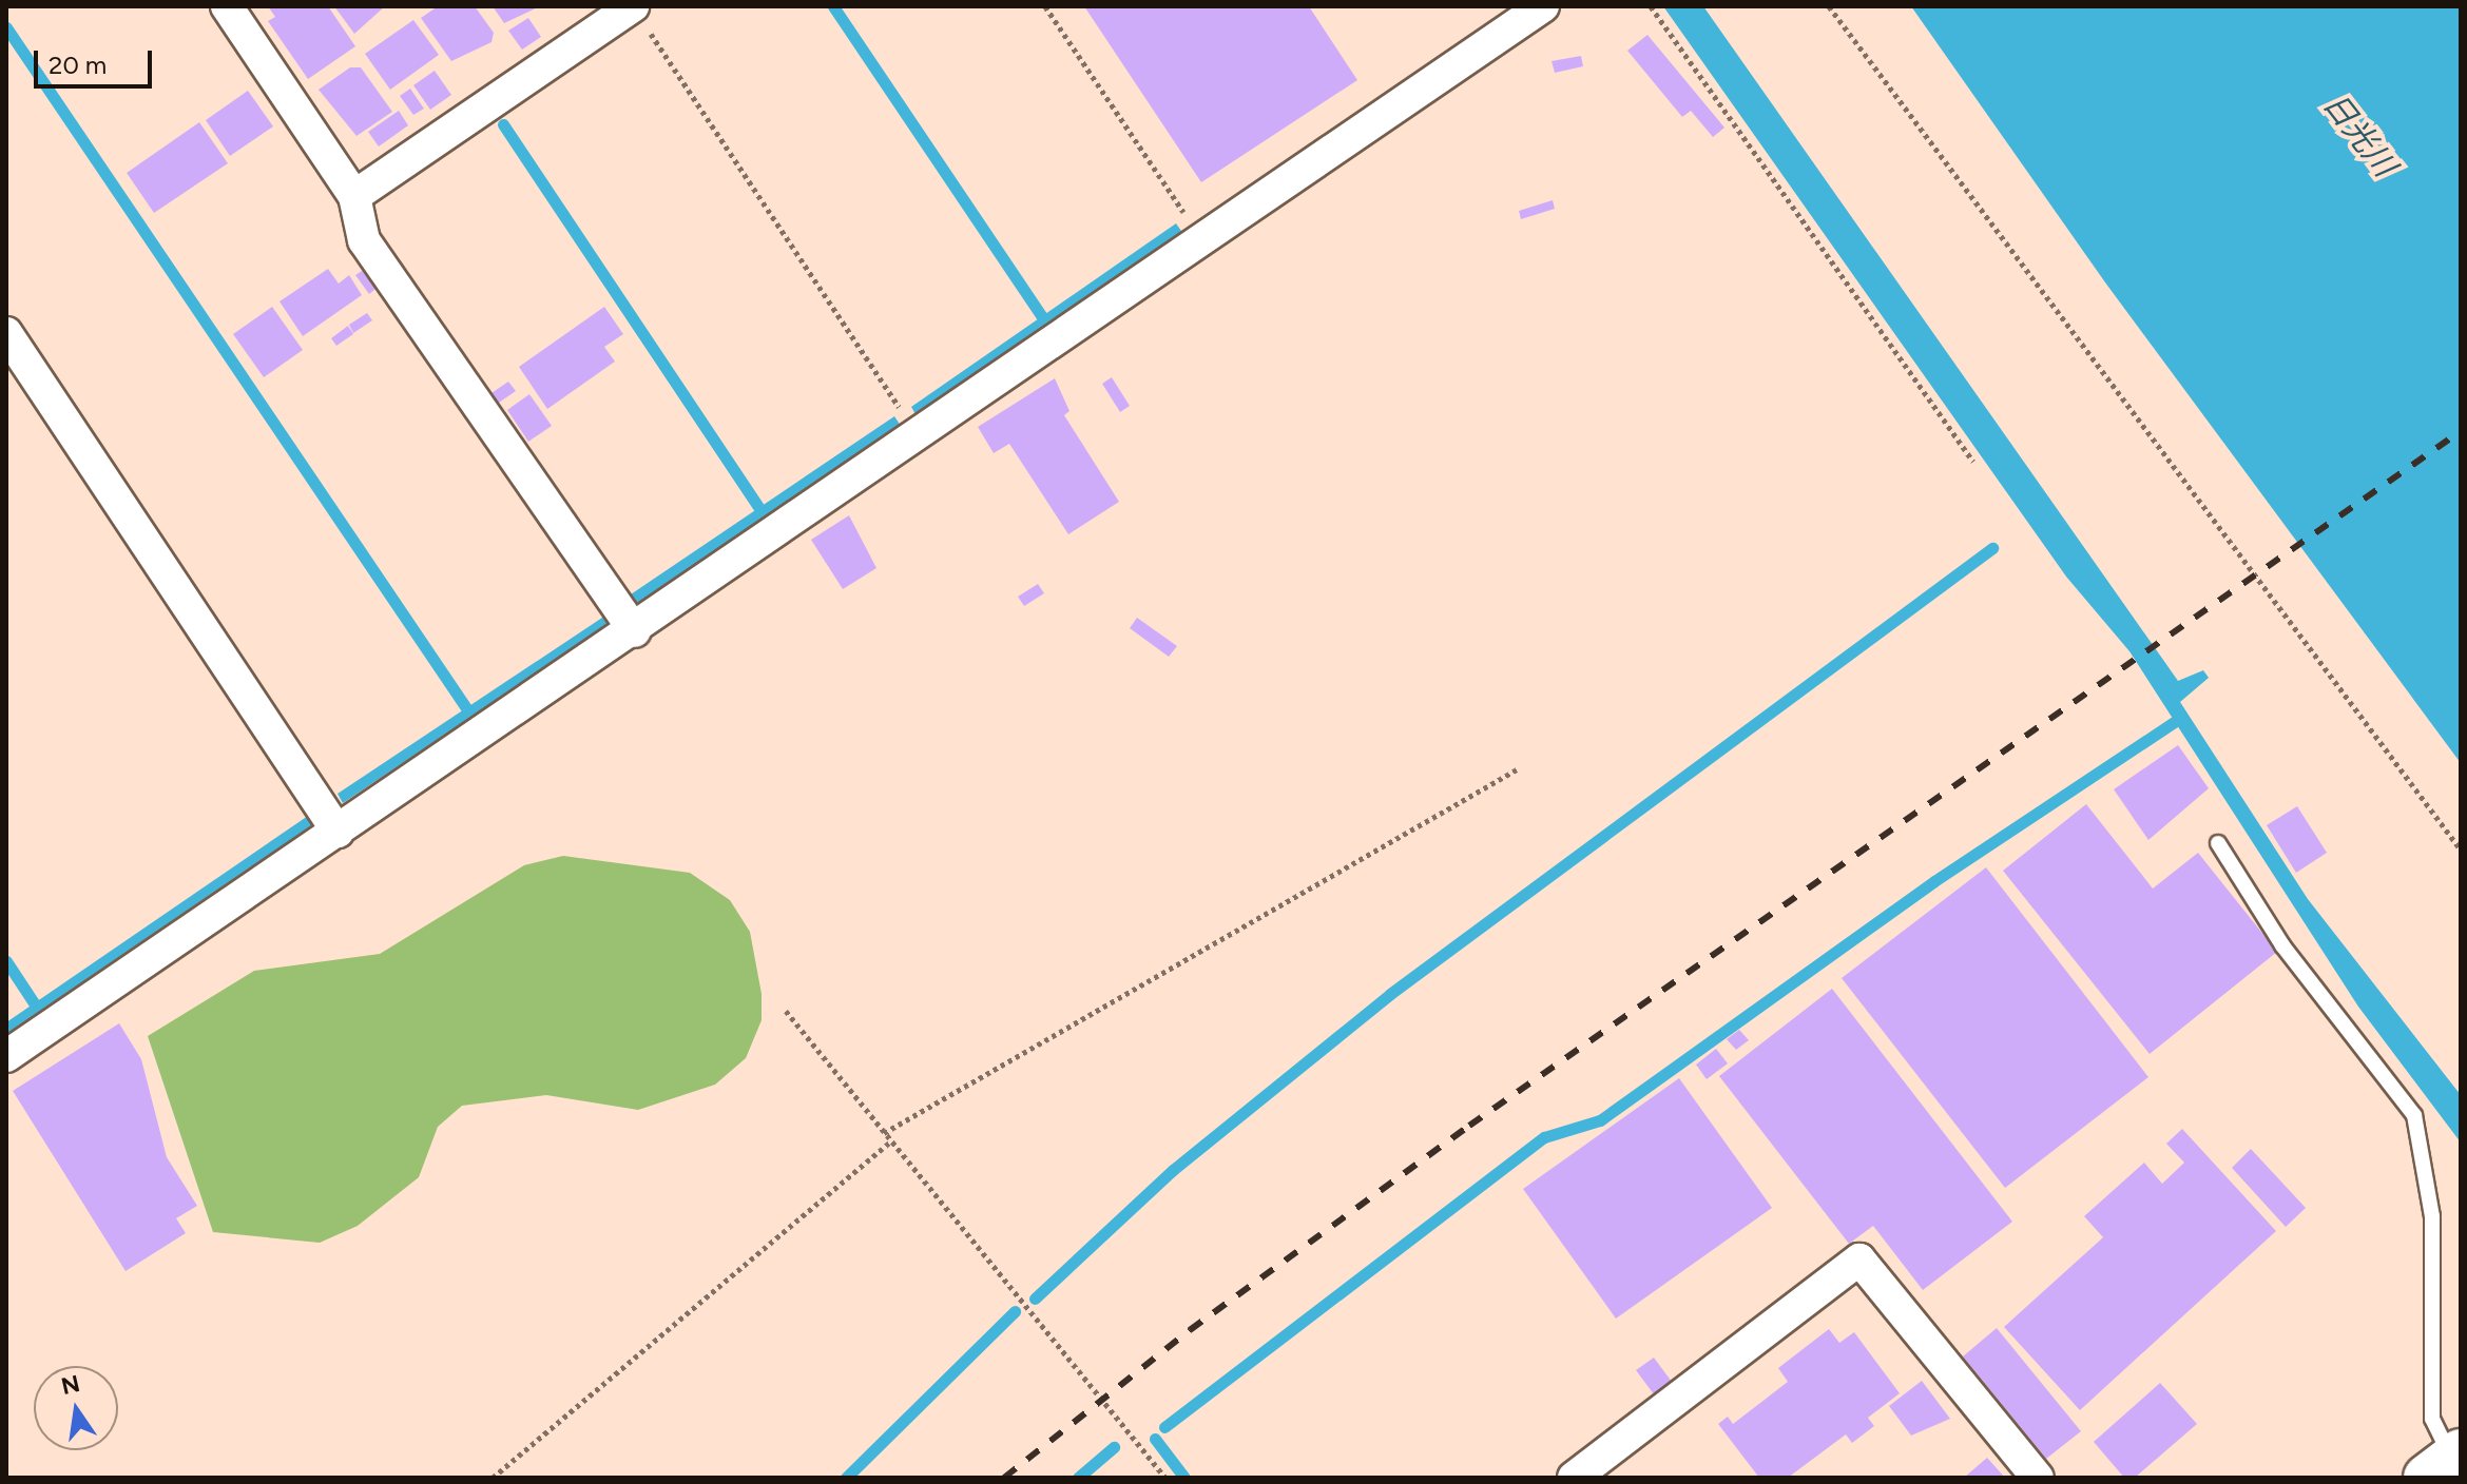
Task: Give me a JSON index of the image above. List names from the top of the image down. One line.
{"water":["日光川"],"scale_bar":"20 m","north":"top"}
